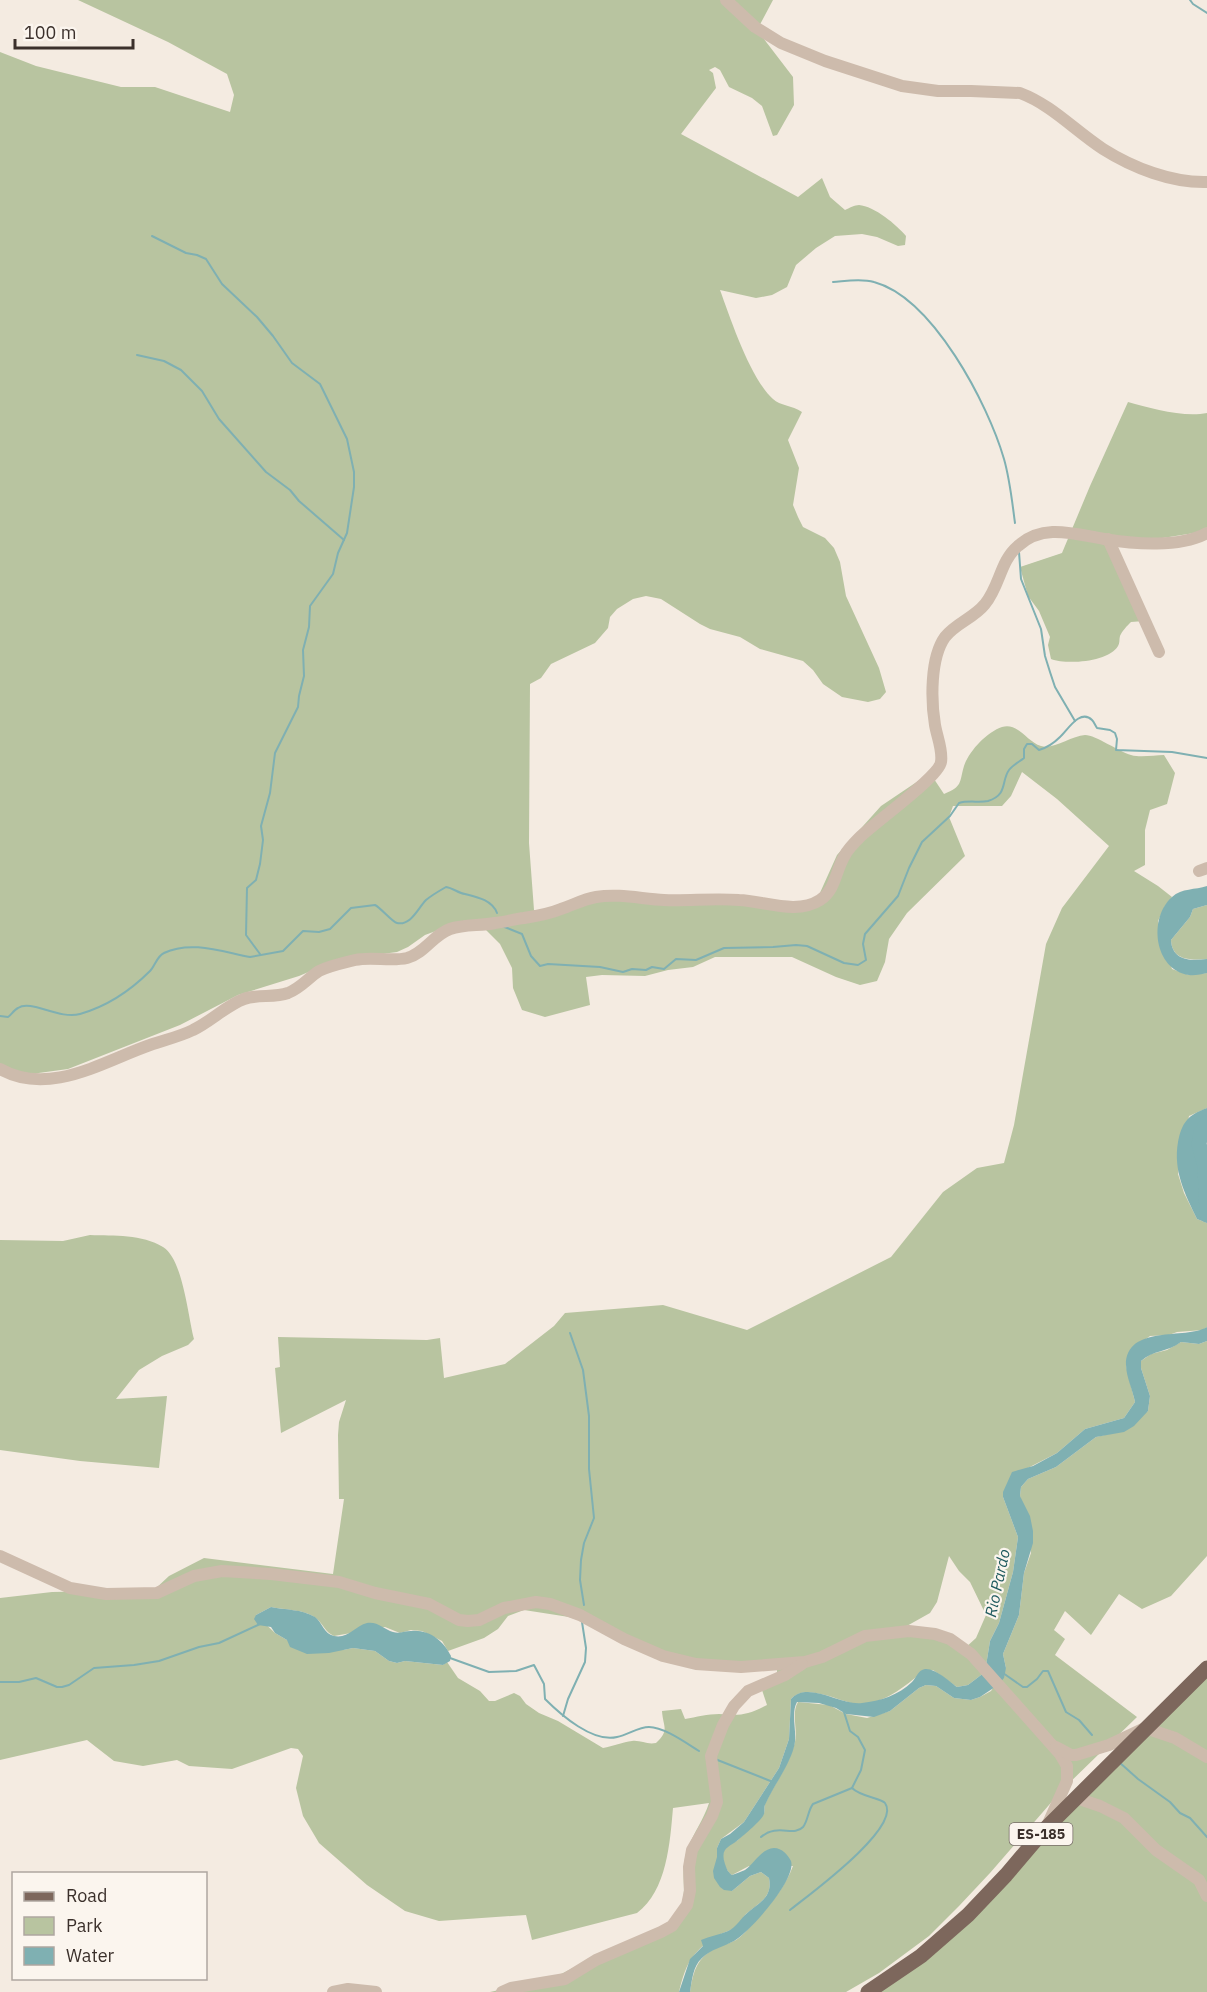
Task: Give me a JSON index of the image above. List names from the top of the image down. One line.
{"streets":{"main road":["ES-185"]},"water":["Rio Pardo"],"legend":["Road","Park","Water"],"scale_bar":"100 m"}
